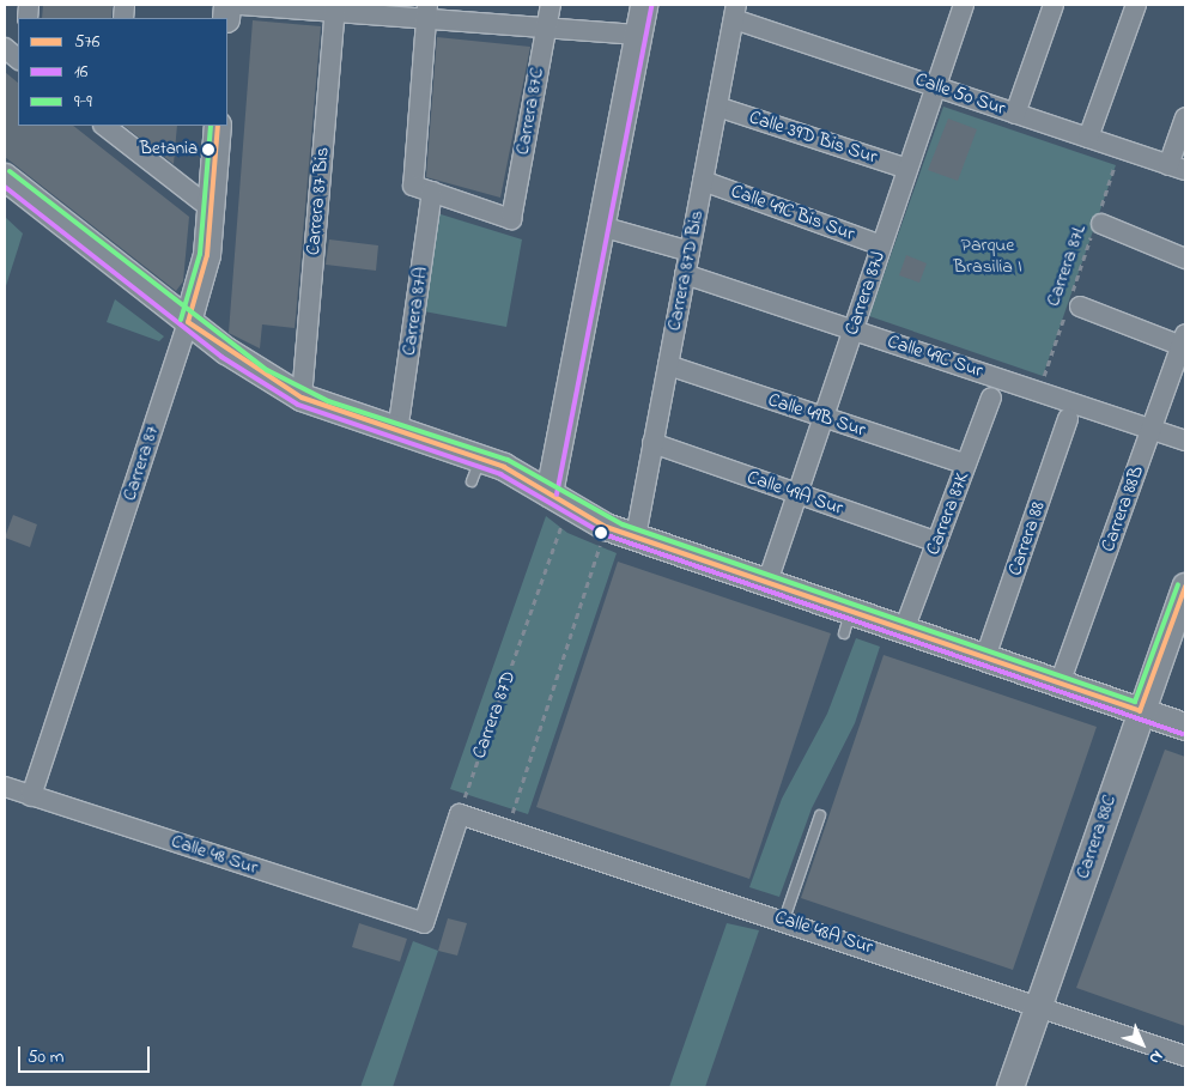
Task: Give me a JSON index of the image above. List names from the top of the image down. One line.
{"streets":{"street":["Calle 50 Sur","Carrera 87C","Calle 39D Bis Sur","Carrera 87 Bis","Calle 49C Bis Sur","Carrera 87D Bis","Carrera 87J","Carrera 87A","Calle 49C Sur","Calle 49B Sur","Carrera 87","Calle 49A Sur","Carrera 88B","Carrera 87K","Carrera 88","Carrera 88C","Calle 48 Sur","Calle 48A Sur"],"path":["Carrera 87L","Carrera 87D"]},"crossings":[["Calle 50 Sur","Carrera 87L"],["Calle 50 Sur","Carrera 87D Bis"],["Calle 50 Sur","Carrera 87J"],["Carrera 87C","Carrera 87A"],["Calle 39D Bis Sur","Carrera 87D Bis"],["Calle 39D Bis Sur","Carrera 87J"],["Calle 49C Bis Sur","Carrera 87D Bis"],["Calle 49C Bis Sur","Carrera 87J"],["Carrera 87L","Calle 49C Sur"],["Carrera 87D Bis","Calle 49C Sur"],["Carrera 87D Bis","Calle 49B Sur"],["Carrera 87D Bis","Calle 49A Sur"],["Carrera 87J","Calle 49C Sur"],["Carrera 87J","Calle 49B Sur"],["Carrera 87J","Calle 49A Sur"],["Calle 49C Sur","Carrera 88B"],["Calle 49B Sur","Carrera 87K"],["Carrera 87","Calle 48 Sur"],["Calle 49A Sur","Carrera 87K"],["Carrera 87D","Calle 48 Sur"],["Carrera 87D","Calle 48A Sur"],["Carrera 88C","Calle 48A Sur"],["Calle 48 Sur","Calle 48A Sur"]],"parks":["Parque Brasilia I"],"places":["Betania"],"lines":["transit line 16","transit line 576","transit line 9-9"],"legend":["576","16","9-9"],"scale_bar":"50 m","north":"bottom right"}
